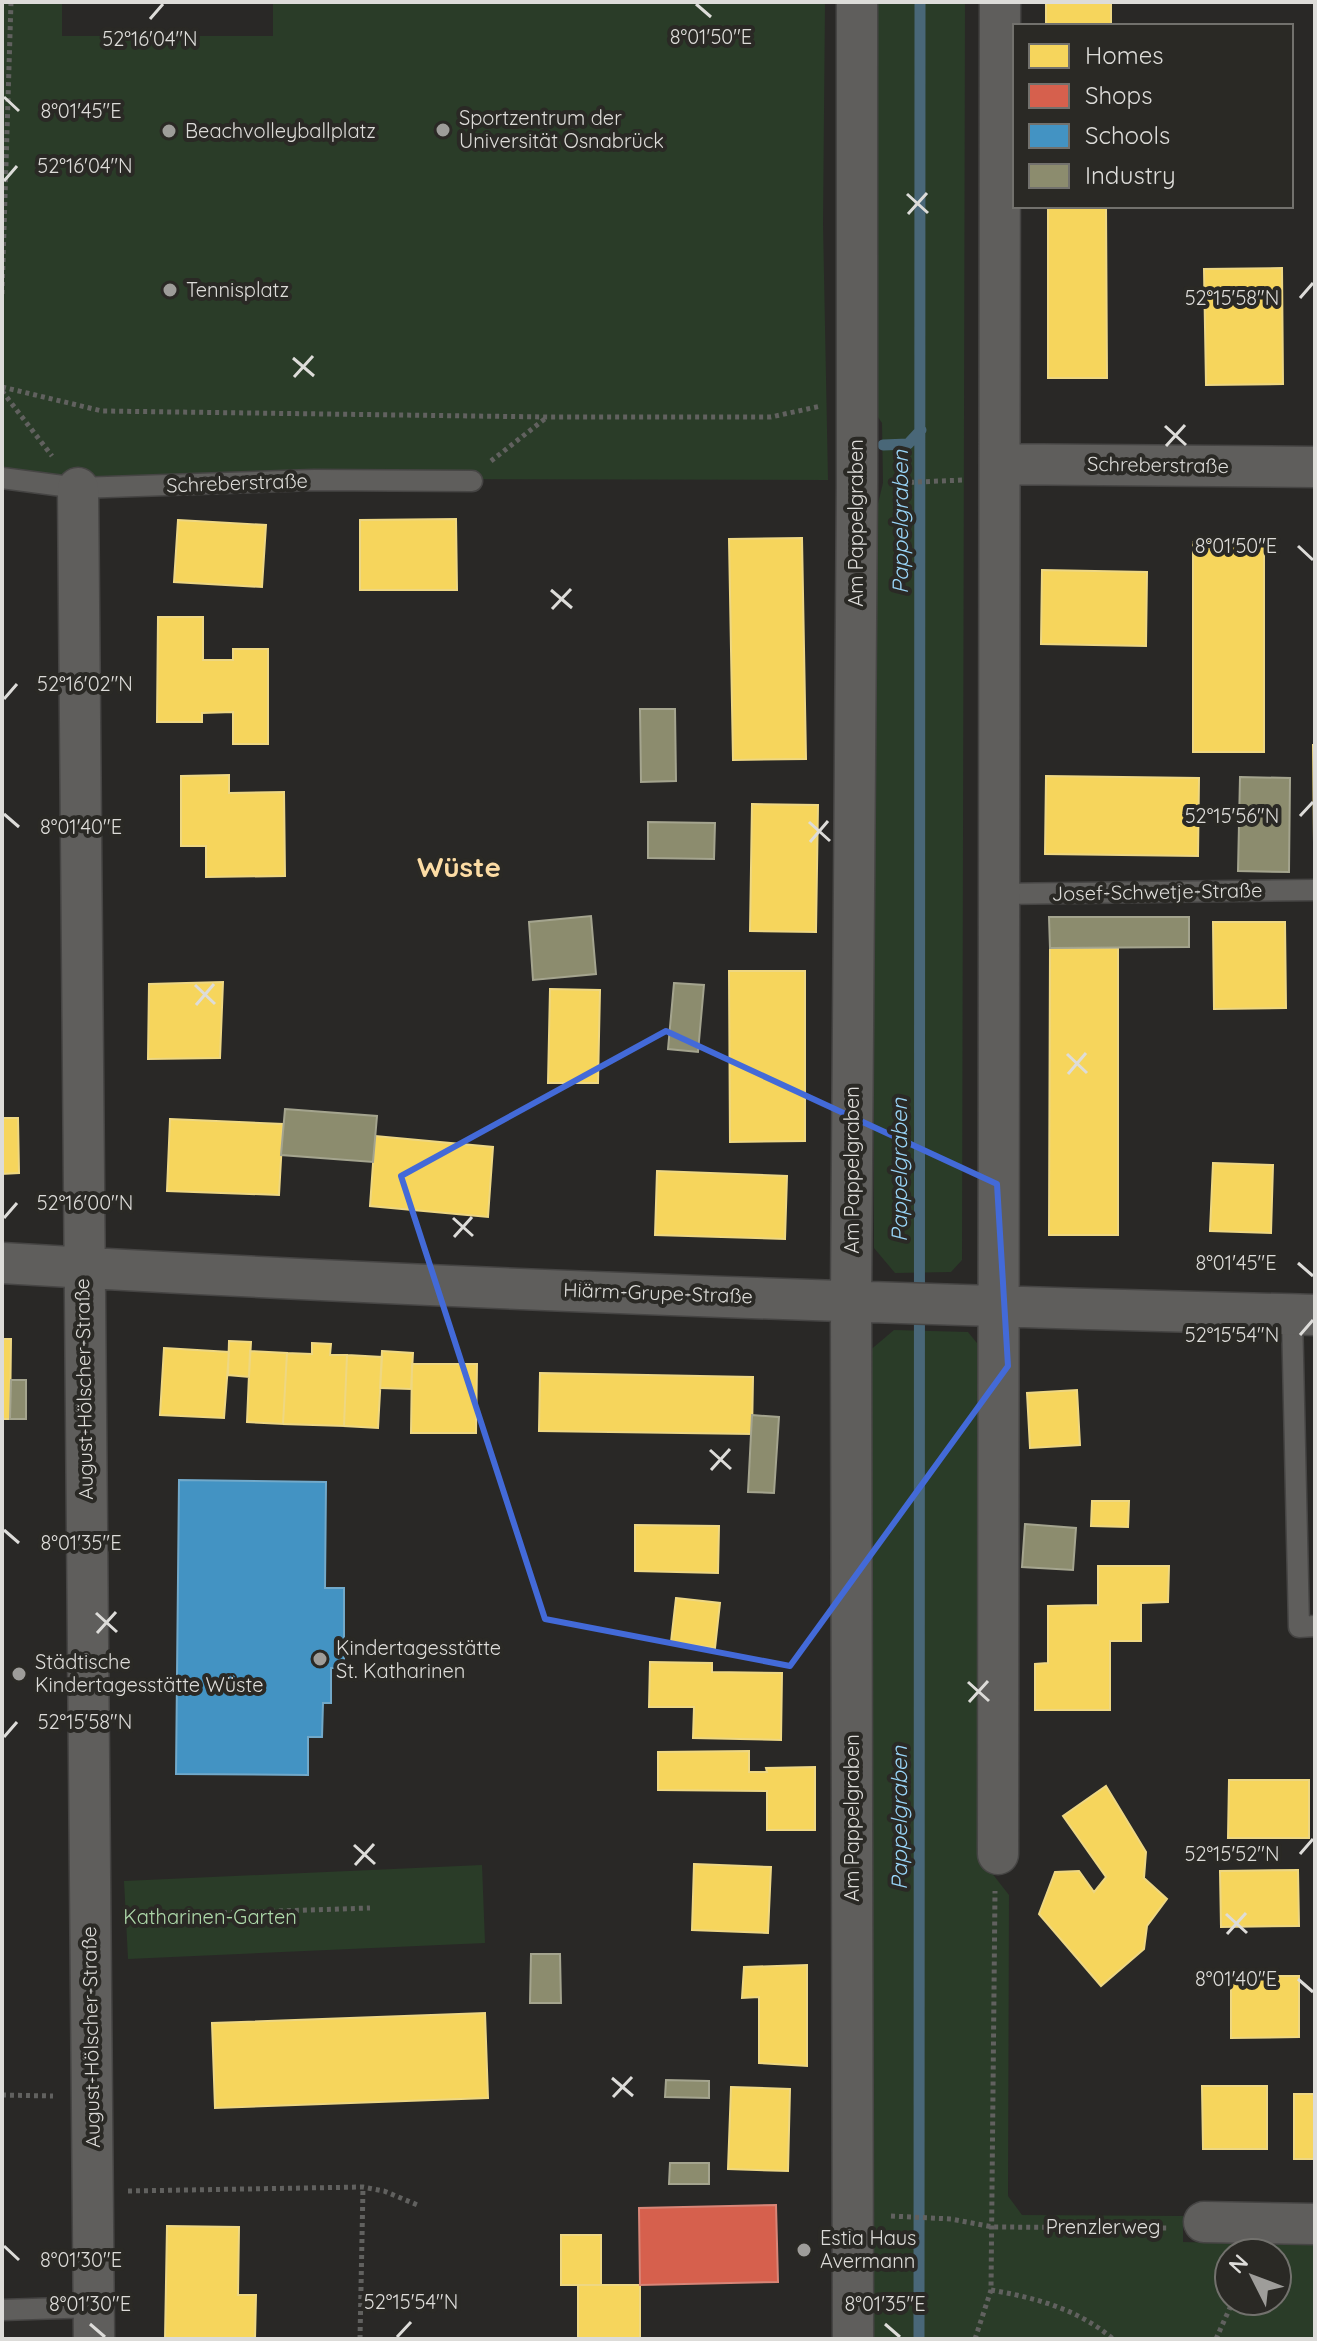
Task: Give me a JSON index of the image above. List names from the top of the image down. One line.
{"streets":{"street":["Schreberstraße","Am Pappelgraben","Hiärm-Grupe-Straße","August-Hölscher-Straße"],"lane":["Josef-Schwetje-Straße"],"path":["Prenzlerweg"]},"crossings":[["Schreberstraße","August-Hölscher-Straße"],["Am Pappelgraben","Hiärm-Grupe-Straße"],["Hiärm-Grupe-Straße","August-Hölscher-Straße"]],"districts":["Wüste"],"water":["Pappelgraben"],"parks":["Katharinen-Garten"],"places":["Sportzentrum der Universität Osnabrück","Beachvolleyballplatz","Tennisplatz","Kindertagesstätte St. Katharinen","Städtische Kindertagesstätte Wüste","Estia Haus Avermann"],"legend":["Homes","Shops","Schools","Industry"],"north":"top left","coordinates":["8°01'50\"E","52°16'04\"N","8°01'45\"E","52°15'58\"N","52°16'02\"N","52°15'56\"N","8°01'40\"E","52°16'00\"N","52°15'54\"N","8°01'35\"E","52°15'52\"N","8°01'30\"E"]}
